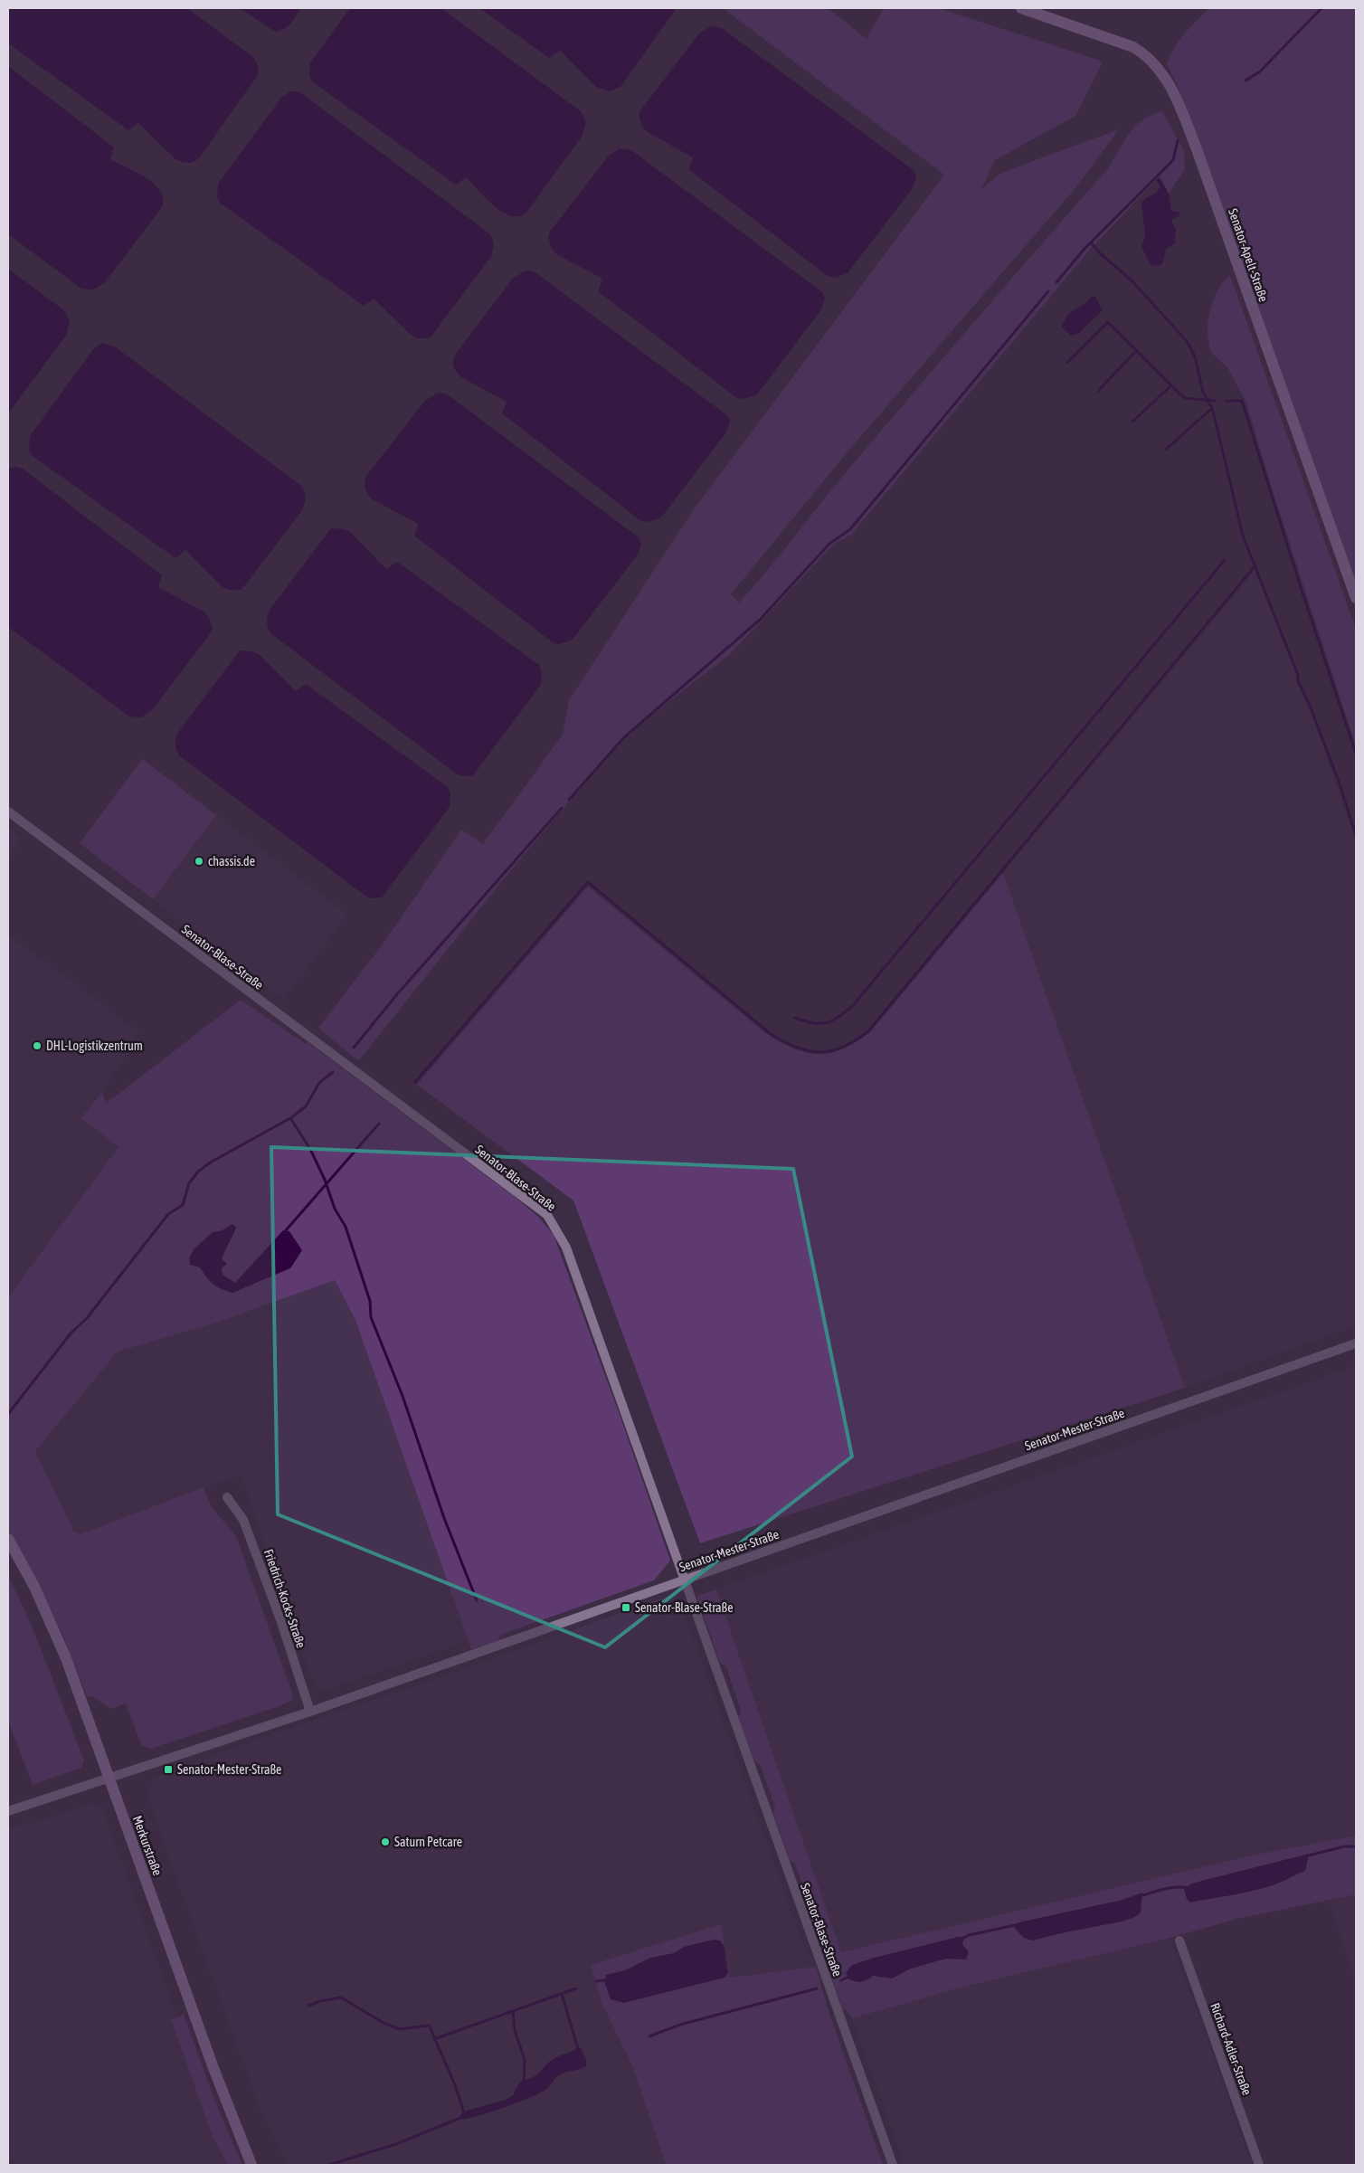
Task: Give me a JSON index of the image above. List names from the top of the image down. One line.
{"streets":{"street":["Senator-Apelt-Straße","Senator-Blase-Straße","Senator-Mester-Straße","Friedrich-Kocks-Straße","Merkurstraße","Richard-Adler-Straße"]},"crossings":[["Senator-Blase-Straße","Senator-Mester-Straße"],["Senator-Mester-Straße","Friedrich-Kocks-Straße"],["Senator-Mester-Straße","Merkurstraße"]],"places":{"other":["chassis.de","DHL-Logistikzentrum","Saturn Petcare"],"transit":["Senator-Blase-Straße","Senator-Mester-Straße"]}}
